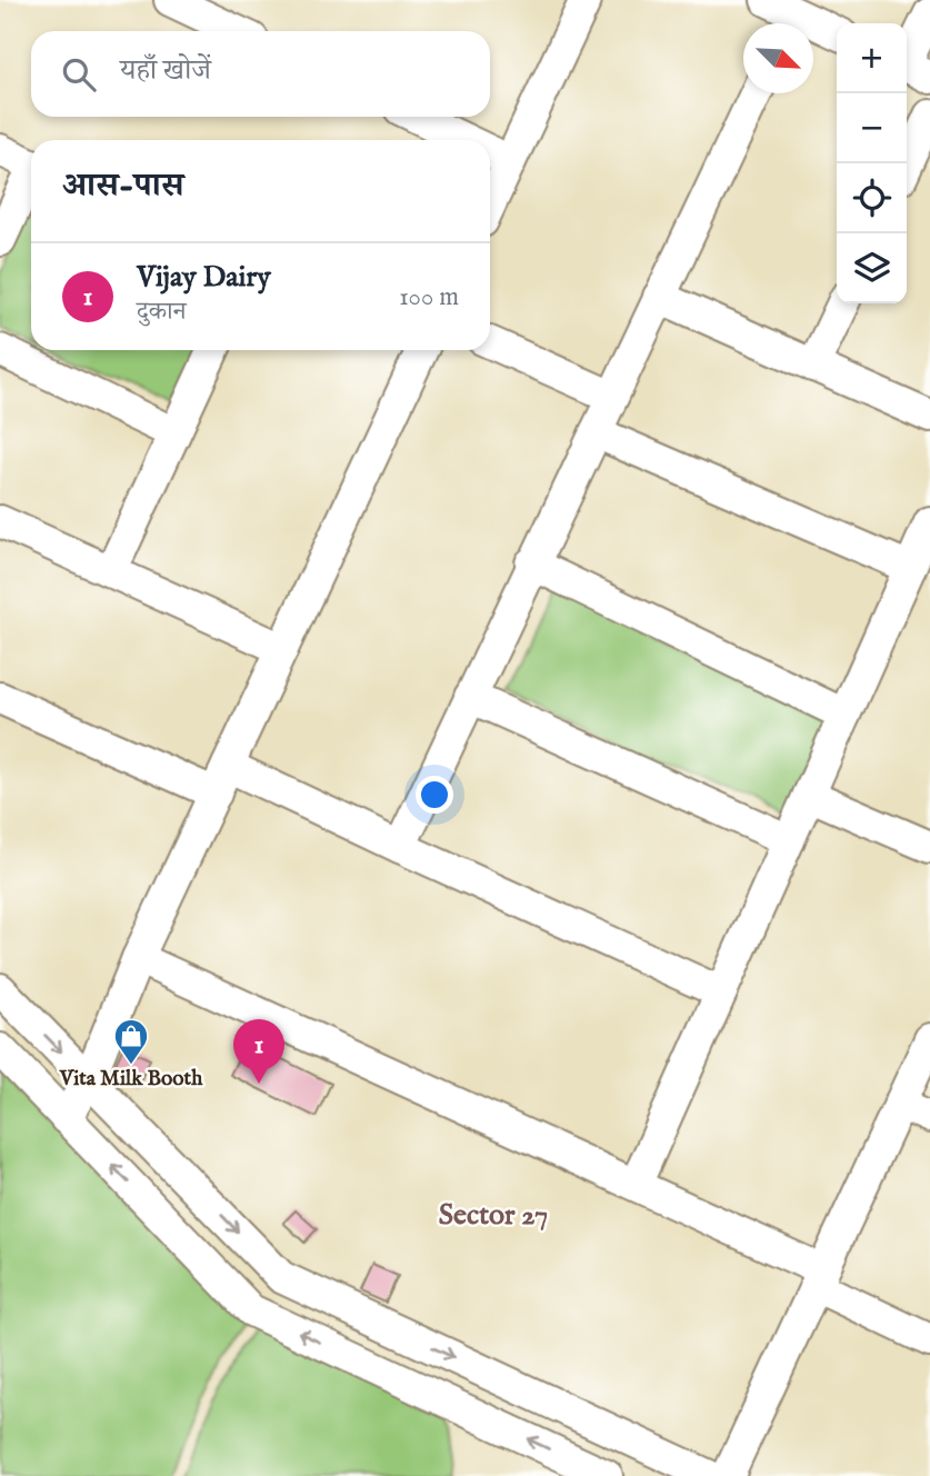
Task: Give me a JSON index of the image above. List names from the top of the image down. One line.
{"districts":["Sector 27"],"places":{"shop":["Vita Milk Booth"]},"north":"bottom right","page":{"map_buttons":["+","−"],"search":"यहाँ खोजें","heading":"आस-पास","list":[{"mark":"1","name":"Vijay Dairy","note":"दुकान","value":"100 m"}],"pins":"1"}}
